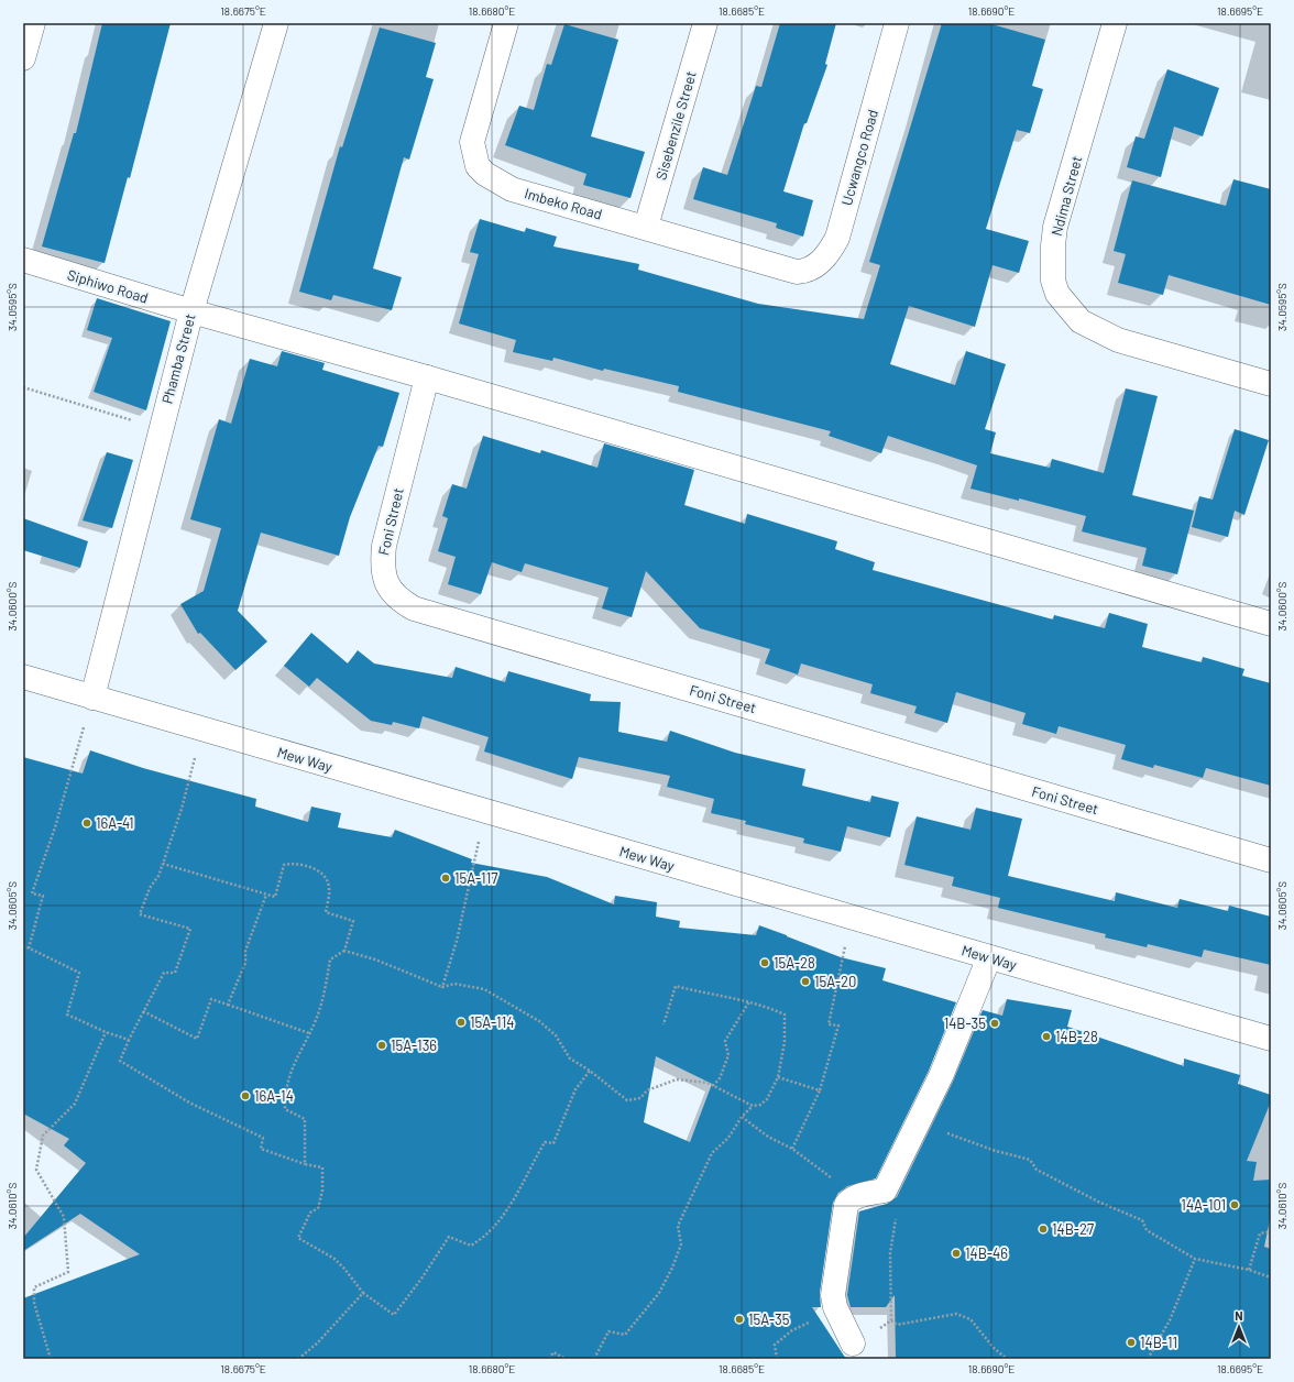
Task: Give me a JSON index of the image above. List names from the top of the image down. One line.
{"streets":{"street":["Sisebenzile Street","Ucwangco Road","Ndima Street","Imbeko Road","Siphiwo Road","Phamba Street","Foni Street","Mew Way"]},"crossings":[["Sisebenzile Street","Imbeko Road"],["Ucwangco Road","Imbeko Road"],["Siphiwo Road","Phamba Street"],["Phamba Street","Mew Way"]],"places":["16A-41","15A-117","15A-28","15A-20","15A-114","14B-35","14B-28","15A-136","16A-14","14A-101","14B-27","14B-46","15A-35","14B-11"],"north":"top","coordinates":["18.6675°E","18.6680°E","18.6685°E","18.6690°E","18.6695°E","34.0595°S","34.0600°S","34.0605°S","34.0610°S"]}
